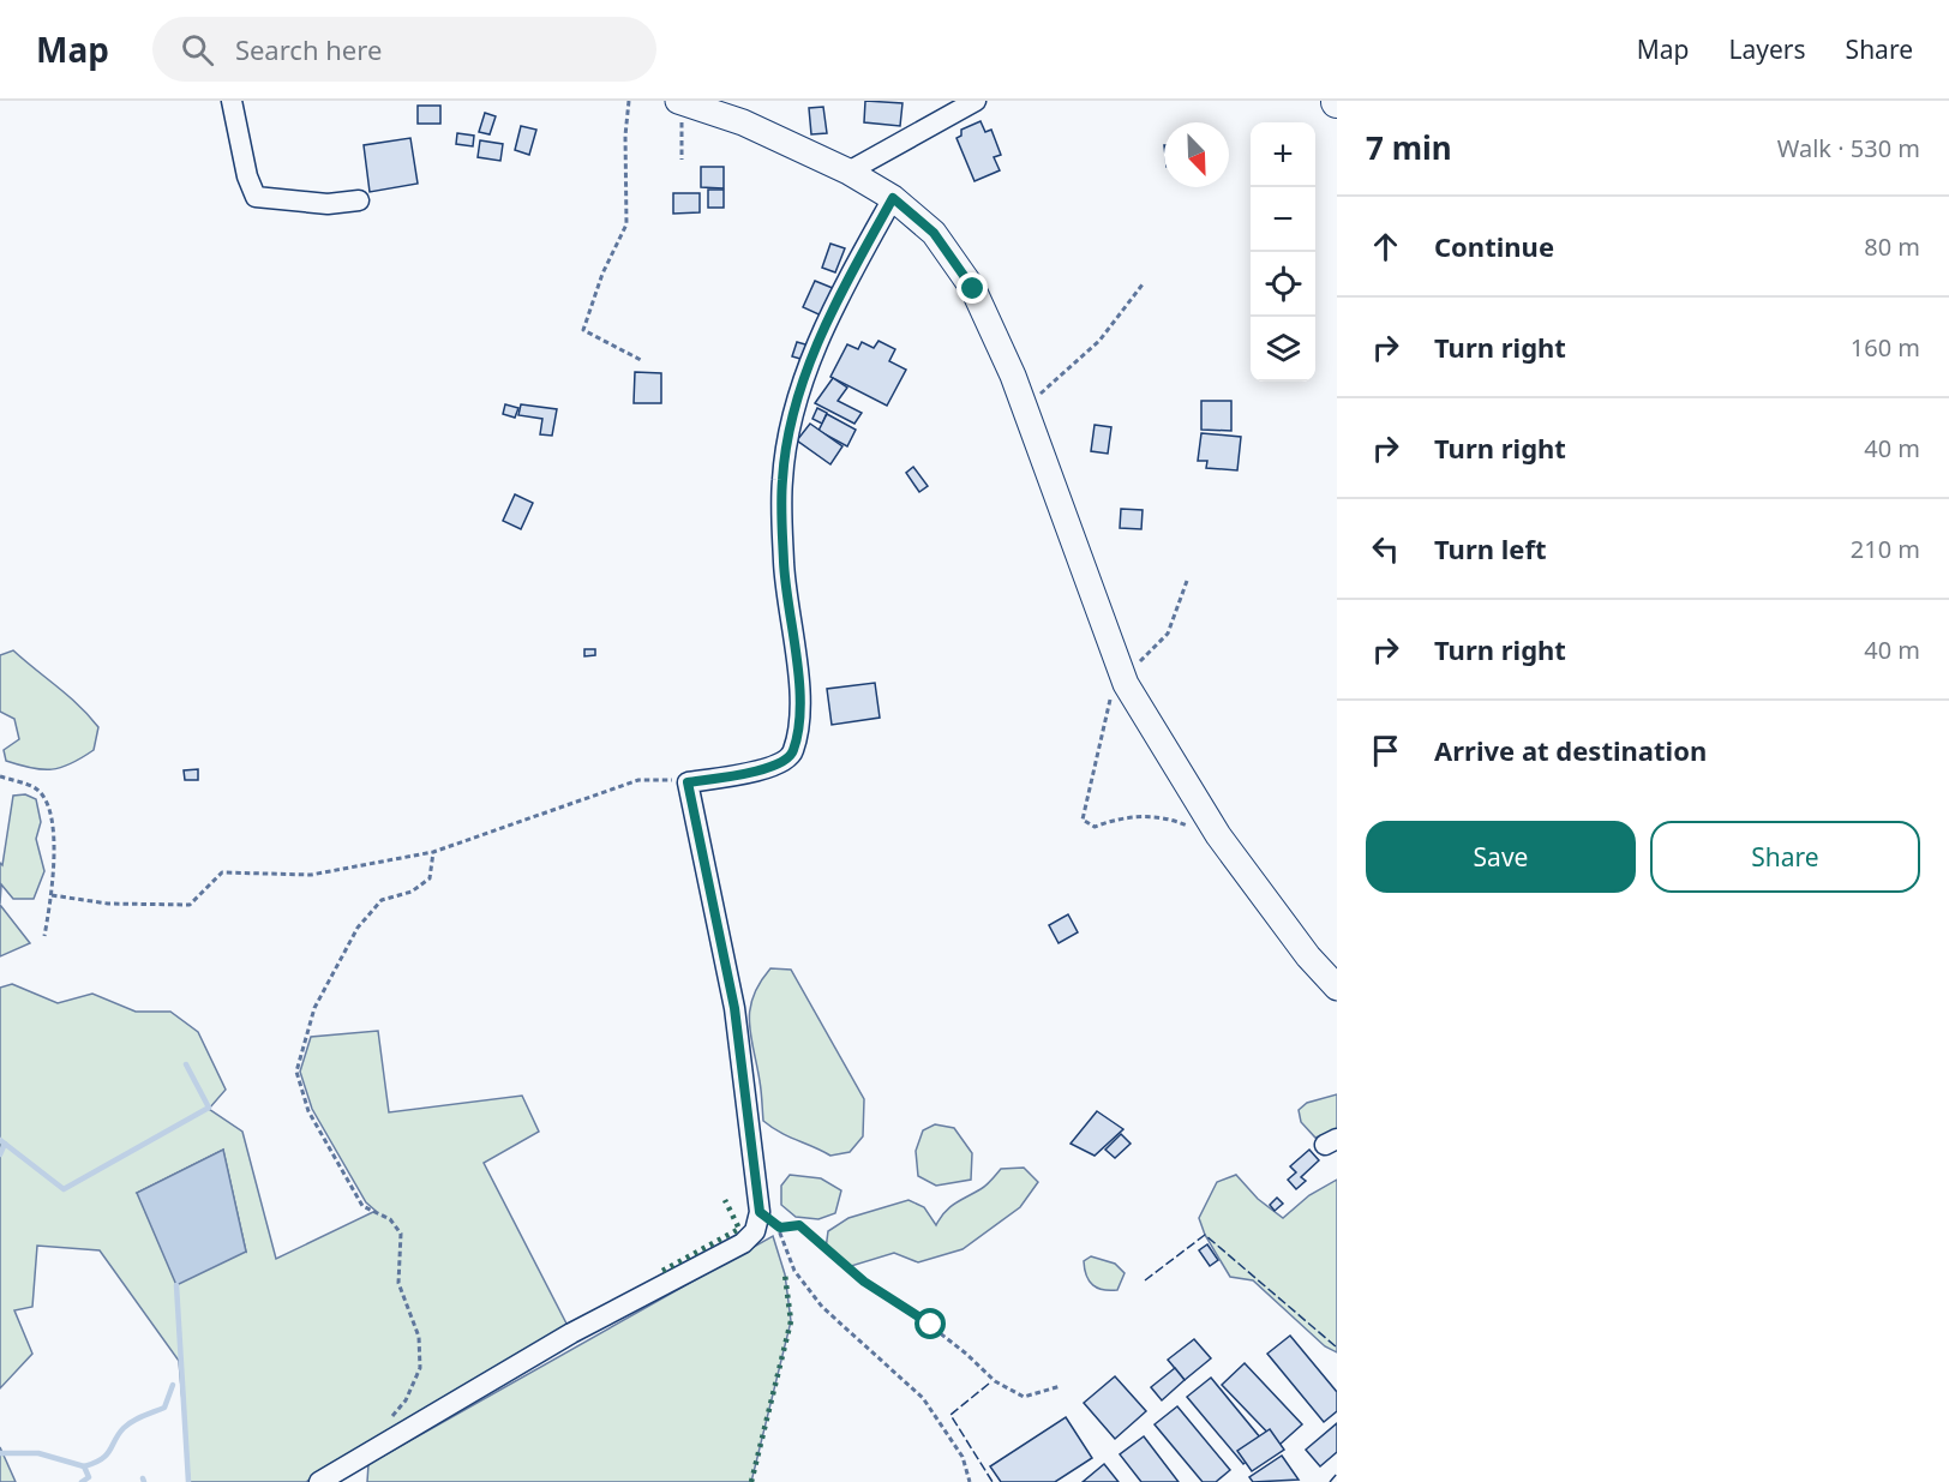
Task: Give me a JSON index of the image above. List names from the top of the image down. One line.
{"north":"bottom right","page":{"header":"Map","search":"Search here","nav":["Map","Layers","Share"],"heading":["7 min","Walk · 530 m"],"map_buttons":["+","−"],"list":[["Continue","80 m"],["Turn right","160 m"],["Turn right","40 m"],["Turn left","210 m"],["Turn right","40 m"],"Arrive at destination"],"buttons":["Save","Share"]}}
